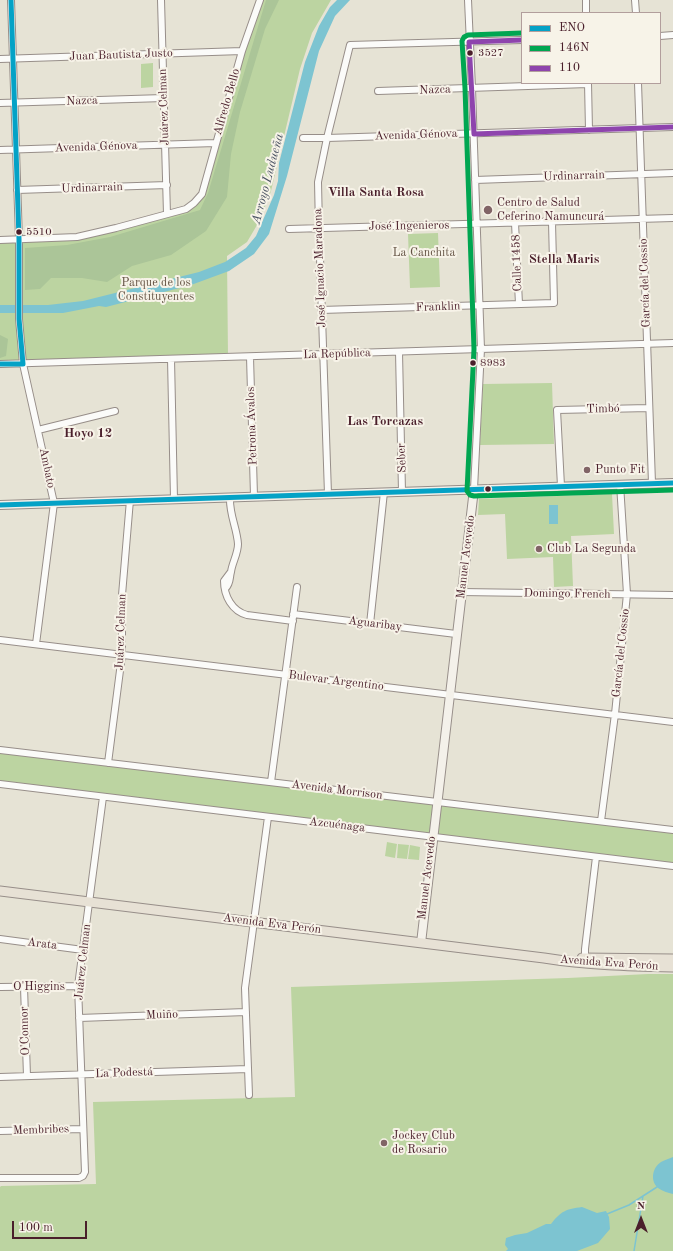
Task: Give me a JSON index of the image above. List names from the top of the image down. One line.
{"streets":{"main road":["Manuel Acevedo","Avenida Eva Perón"],"street":["Juan Bautista Justo","Nazca","Alfredo Bello","Juárez Celman","Avenida Génova","Urdinarrain","José Ingenieros","Calle 1458","José Ignacio Maradona","García del Cossio","Franklin","La República","Timbó","Petrona Ávalos","Seber","Ambato","Domingo French","Aguaribay","Bulevar Argentino","Avenida Morrison","Azcuénaga","Arata","O'Higgins","Muiño","O'Connor","La Podestá","Membribes"]},"crossings":[["Juan Bautista Justo","Alfredo Bello"],["Juan Bautista Justo","Juárez Celman"],["Juan Bautista Justo","Ambato"],["Nazca","Juárez Celman"],["Nazca","Ambato"],["Nazca","Manuel Acevedo"],["Alfredo Bello","Juárez Celman"],["Alfredo Bello","Avenida Génova"],["Juárez Celman","Avenida Génova"],["Juárez Celman","Urdinarrain"],["Juárez Celman","Bulevar Argentino"],["Juárez Celman","Avenida Morrison"],["Juárez Celman","Azcuénaga"],["Juárez Celman","Avenida Eva Perón"],["Juárez Celman","Arata"],["Juárez Celman","O'Higgins"],["Juárez Celman","Muiño"],["Juárez Celman","La Podestá"],["Juárez Celman","Membribes"],["Avenida Génova","José Ignacio Maradona"],["Avenida Génova","García del Cossio"],["Avenida Génova","Ambato"],["Avenida Génova","Manuel Acevedo"],["Urdinarrain","García del Cossio"],["Urdinarrain","Ambato"],["Urdinarrain","Manuel Acevedo"],["José Ingenieros","Calle 1458"],["José Ingenieros","José Ignacio Maradona"],["José Ingenieros","García del Cossio"],["José Ingenieros","Franklin"],["José Ingenieros","Manuel Acevedo"],["Calle 1458","Franklin"],["José Ignacio Maradona","Franklin"],["José Ignacio Maradona","La República"],["José Ignacio Maradona","Manuel Acevedo"],["García del Cossio","La República"],["García del Cossio","Timbó"],["García del Cossio","Domingo French"],["García del Cossio","Bulevar Argentino"],["García del Cossio","Avenida Morrison"],["Franklin","Manuel Acevedo"],["La República","Petrona Ávalos"],["La República","Seber"],["La República","Ambato"],["La República","Manuel Acevedo"],["Ambato","Bulevar Argentino"],["Manuel Acevedo","Domingo French"],["Manuel Acevedo","Aguaribay"],["Manuel Acevedo","Bulevar Argentino"],["Manuel Acevedo","Avenida Morrison"],["Manuel Acevedo","Azcuénaga"],["Manuel Acevedo","Avenida Eva Perón"],["O'Higgins","O'Connor"],["O'Connor","La Podestá"]],"districts":["Villa Santa Rosa","Stella Maris","Las Torcazas","Hoyo 12"],"water":["Arroyo Ludueña"],"parks":["La Canchita","Parque de los Constituyentes"],"places":["3527","Centro de Salud Ceferino Namuncurá","5510","8983","Punto Fit","Club La Segunda","Jockey Club de Rosario"],"lines":["transit line ENO","transit line 146N","transit line 110"],"legend":["ENO","146N","110"],"scale_bar":"100 m","north":"top"}
